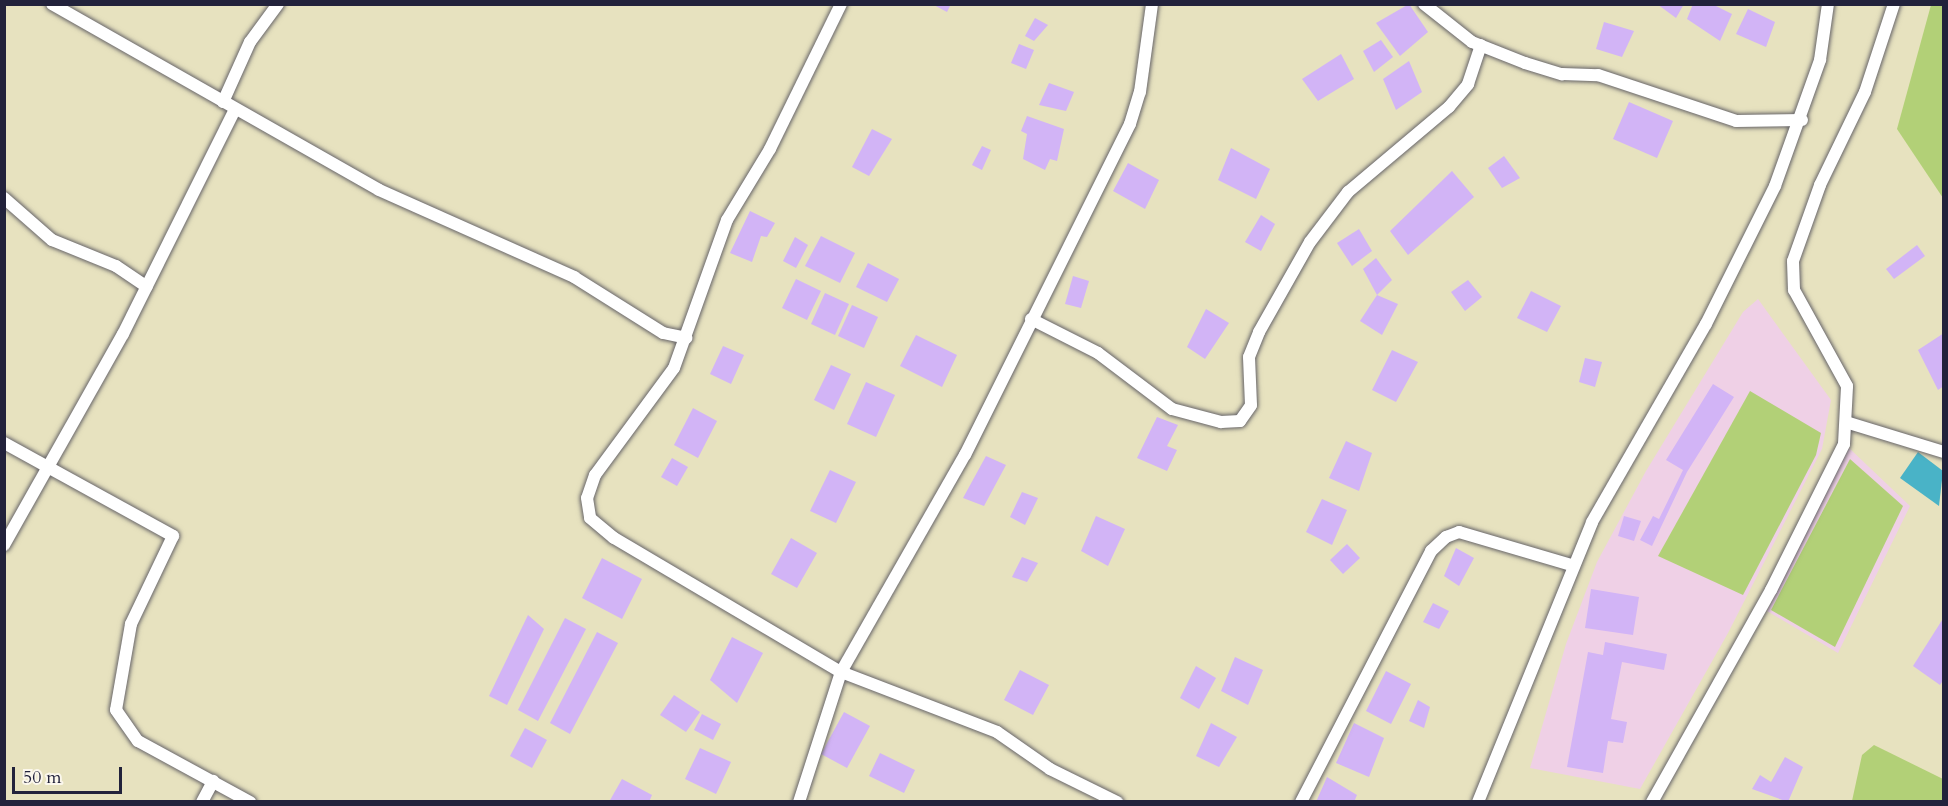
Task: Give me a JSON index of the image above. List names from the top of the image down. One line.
{"scale_bar":"50 m"}
